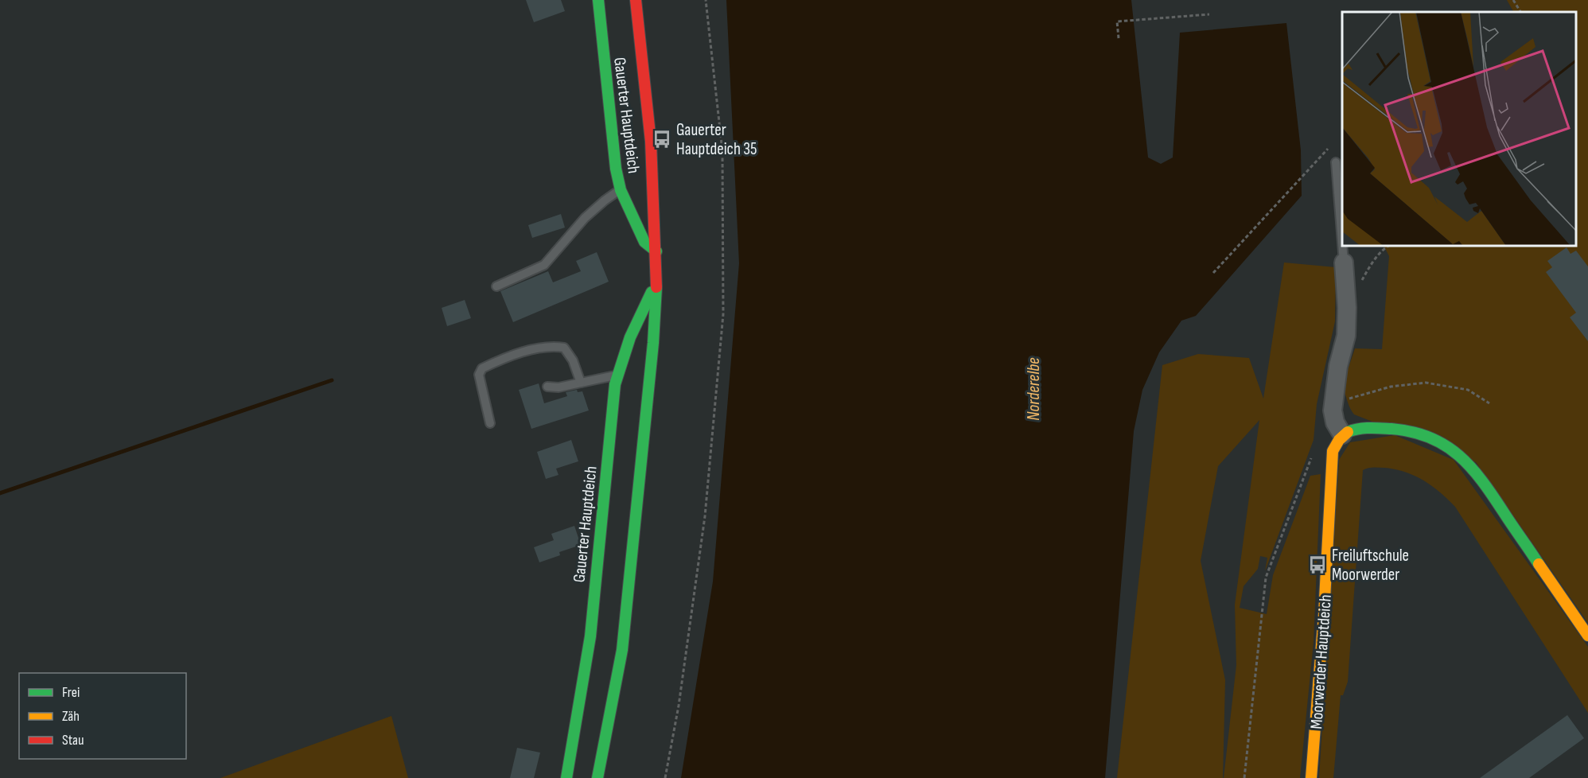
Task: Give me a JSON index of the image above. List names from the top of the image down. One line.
{"streets":{"street":["Gauerter Hauptdeich","Moorwerder Hauptdeich"]},"water":["Norderelbe"],"places":{"bus stop":["Gauerter Hauptdeich 35","Freiluftschule Moorwerder"]},"legend":["Frei","Zäh","Stau"]}
